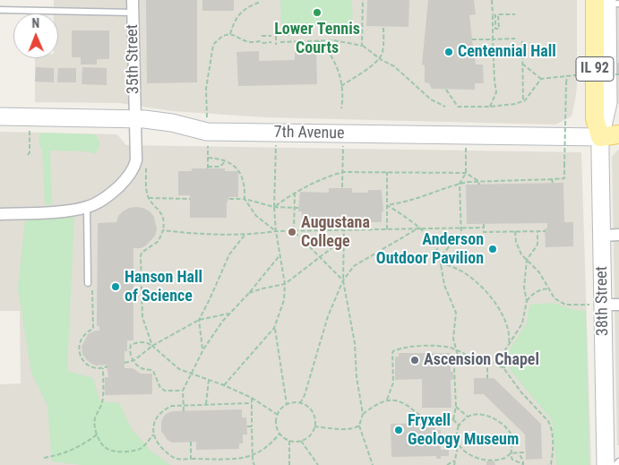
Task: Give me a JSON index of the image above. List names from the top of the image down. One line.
{"streets":{"main road":["IL 92","7th Avenue","38th Street"],"street":["35th Street"]},"crossings":[["35th Street","7th Avenue"],["7th Avenue","38th Street"]],"places":["Lower Tennis Courts","Centennial Hall","Augustana College","Anderson Outdoor Pavilion","Hanson Hall of Science","Ascension Chapel","Fryxell Geology Museum"],"north":"top"}
